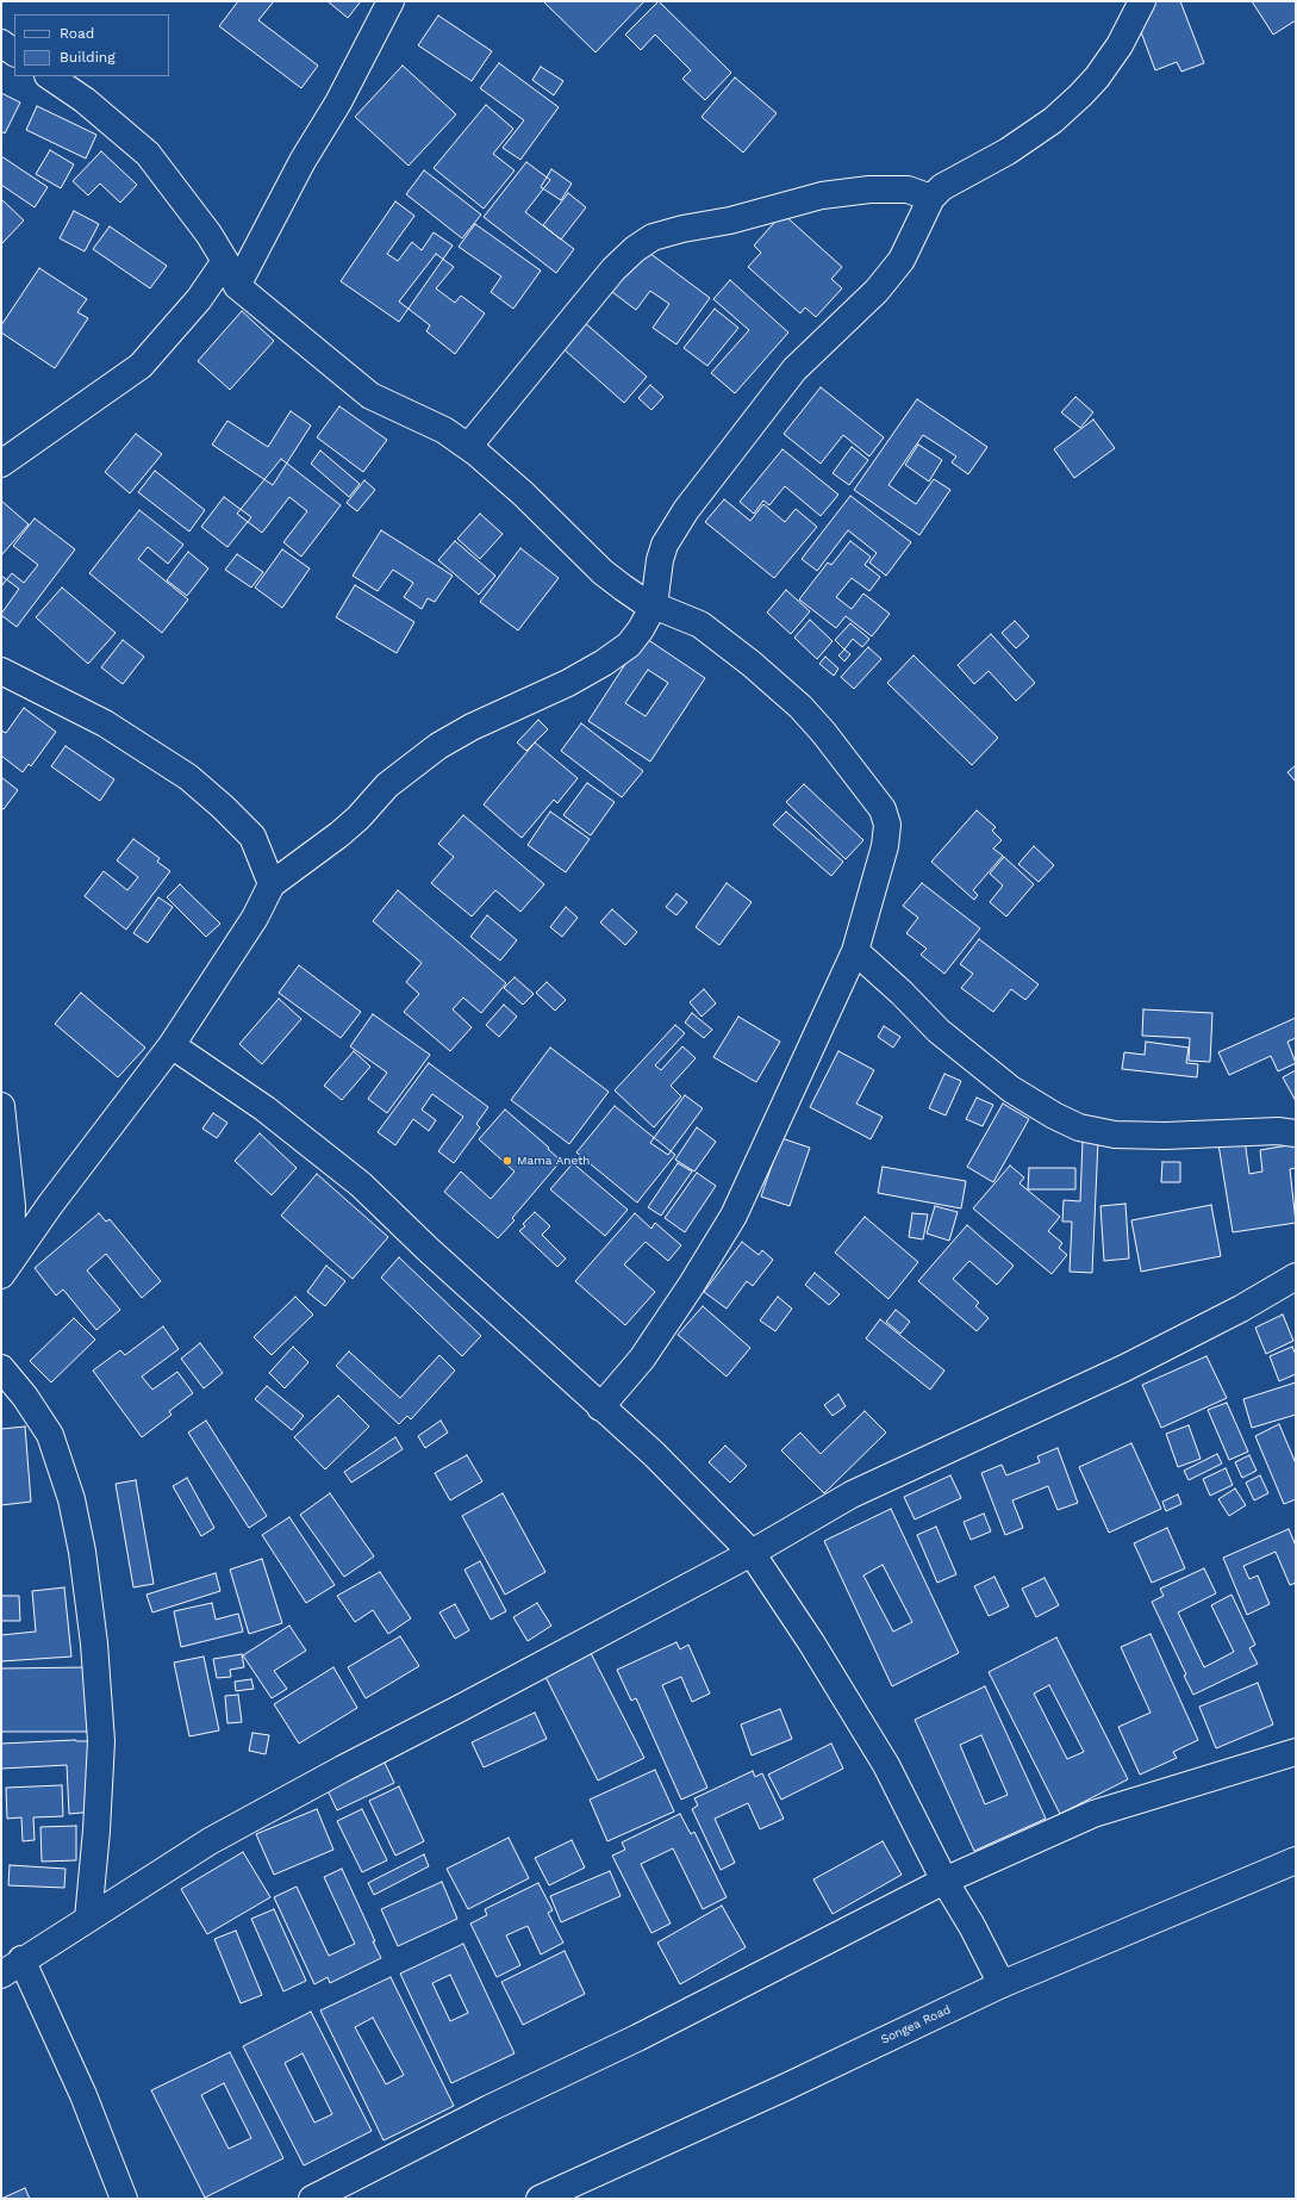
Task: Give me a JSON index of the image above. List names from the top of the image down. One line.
{"streets":{"main road":["Songea Road"]},"places":["Mama Aneth"],"legend":["Road","Building"]}
